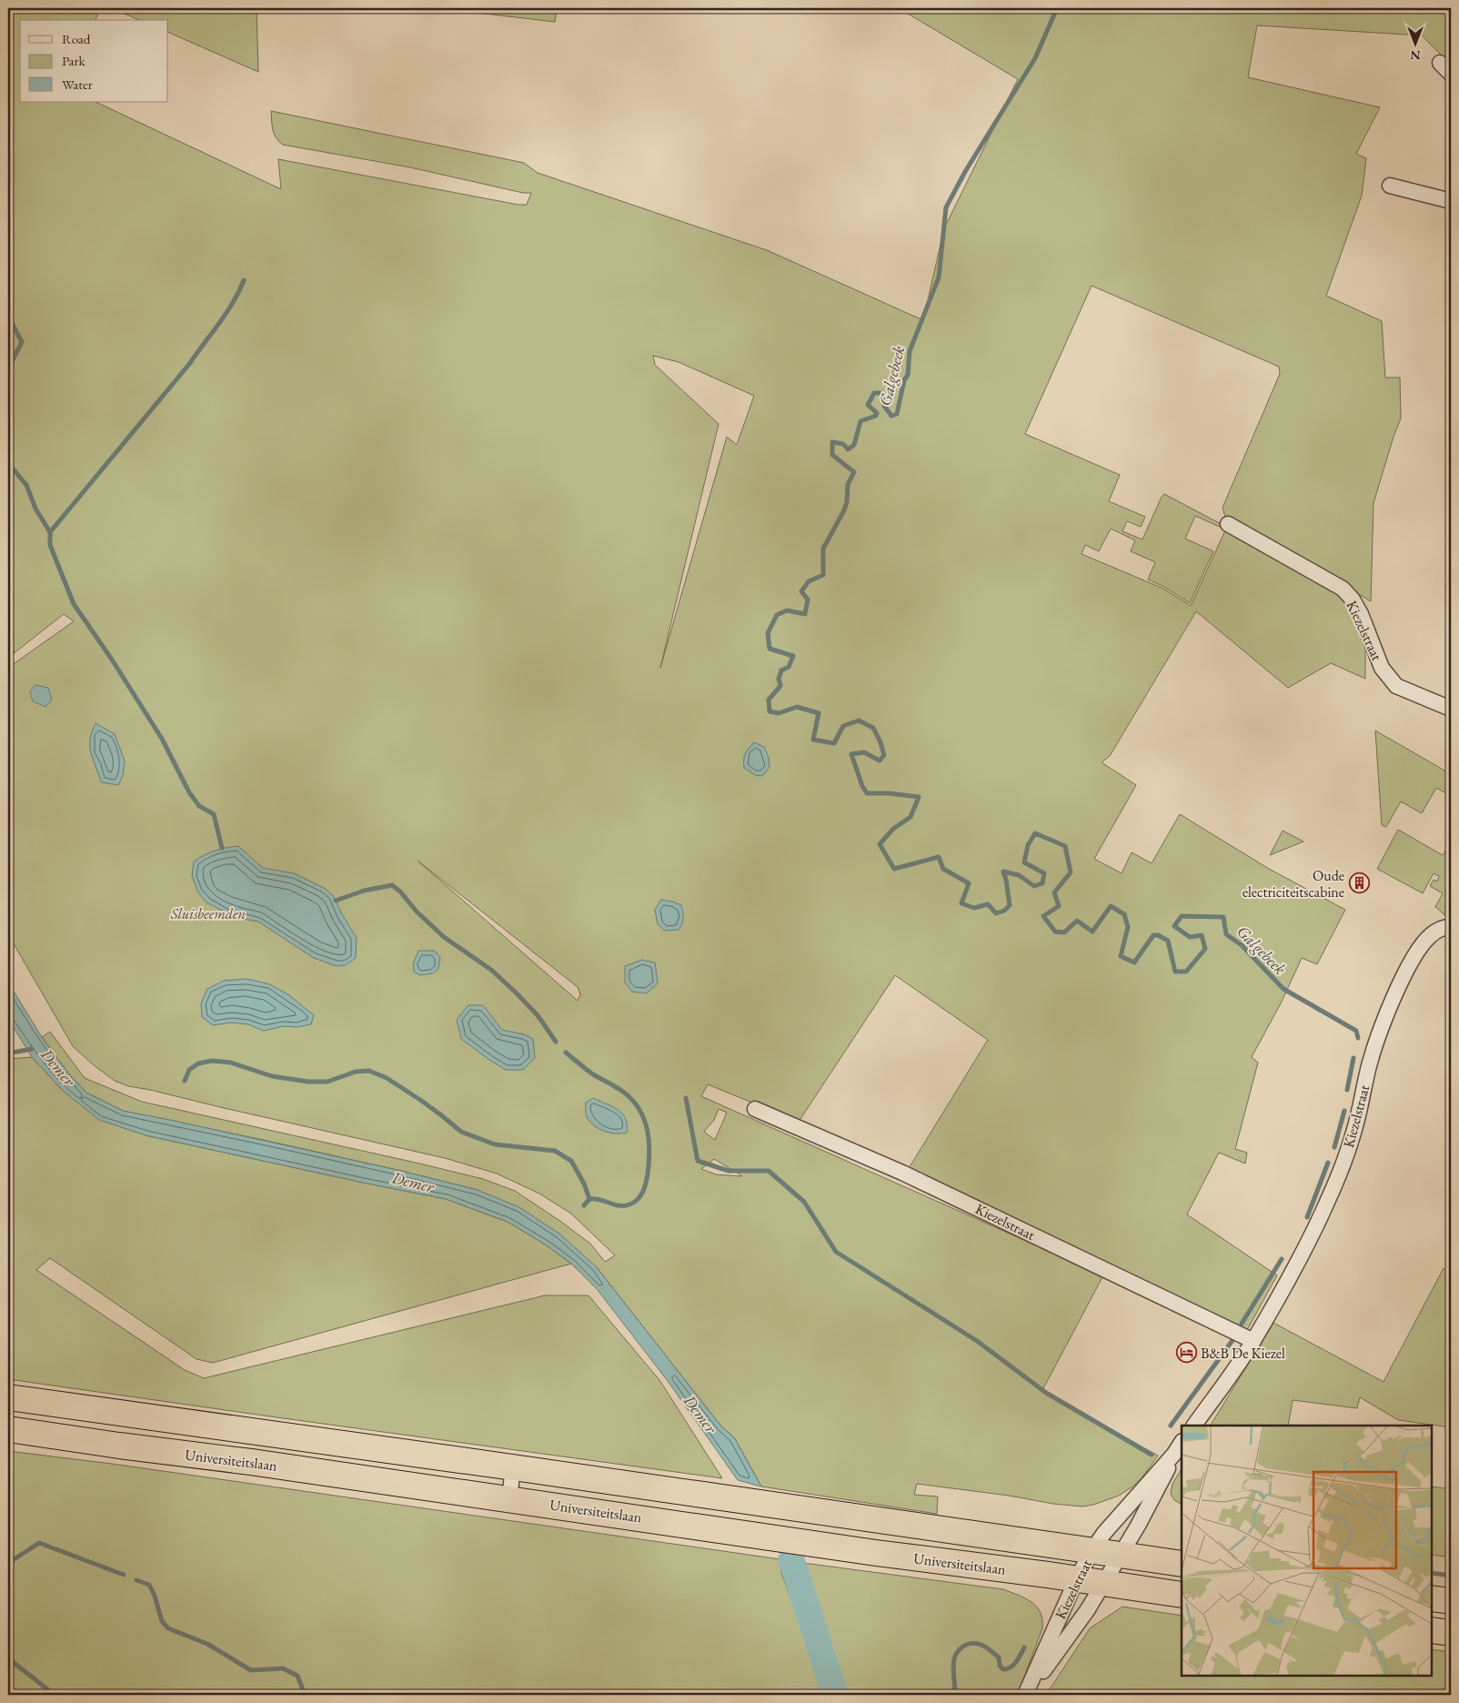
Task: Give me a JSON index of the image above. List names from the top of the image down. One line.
{"streets":{"highway":["Universiteitslaan"],"street":["Kiezelstraat"]},"crossings":[["Kiezelstraat","Universiteitslaan"]],"water":["Galgebeek","Demer"],"parks":["Sluisbeemden"],"places":{"building":["Oude electriciteitscabine"],"hotel":["B&B De Kiezel"]},"legend":["Road","Park","Water"],"north":"bottom"}
